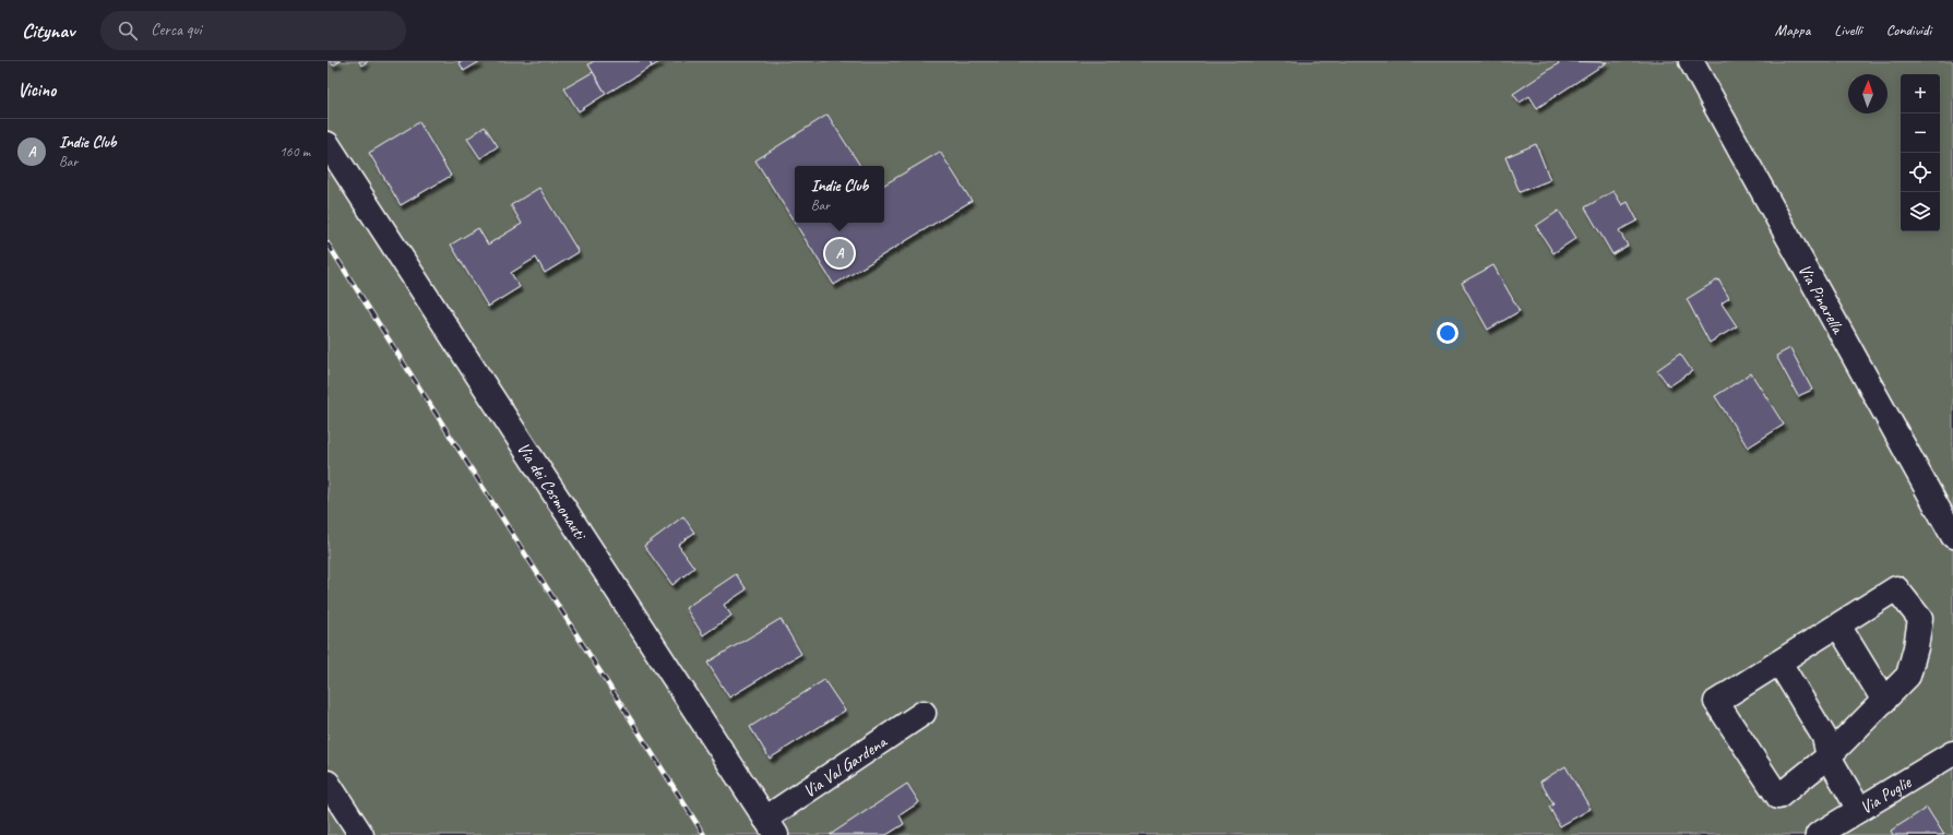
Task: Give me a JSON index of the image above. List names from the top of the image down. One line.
{"streets":{"street":["Via Pinarella","Via dei Cosmonauti","Via Val Gardena","Via Puglie"]},"crossings":[["Via dei Cosmonauti","Via Val Gardena"]],"north":"top","page":{"header":"Citynav","search":"Cerca qui","nav":["Mappa","Livelli","Condividi"],"heading":"Vicino","map_buttons":["+","−"],"list":[{"mark":"A","name":"Indie Club","note":"Bar","value":"160 m"}],"popup":["Indie Club","Bar"],"pins":"A"}}
